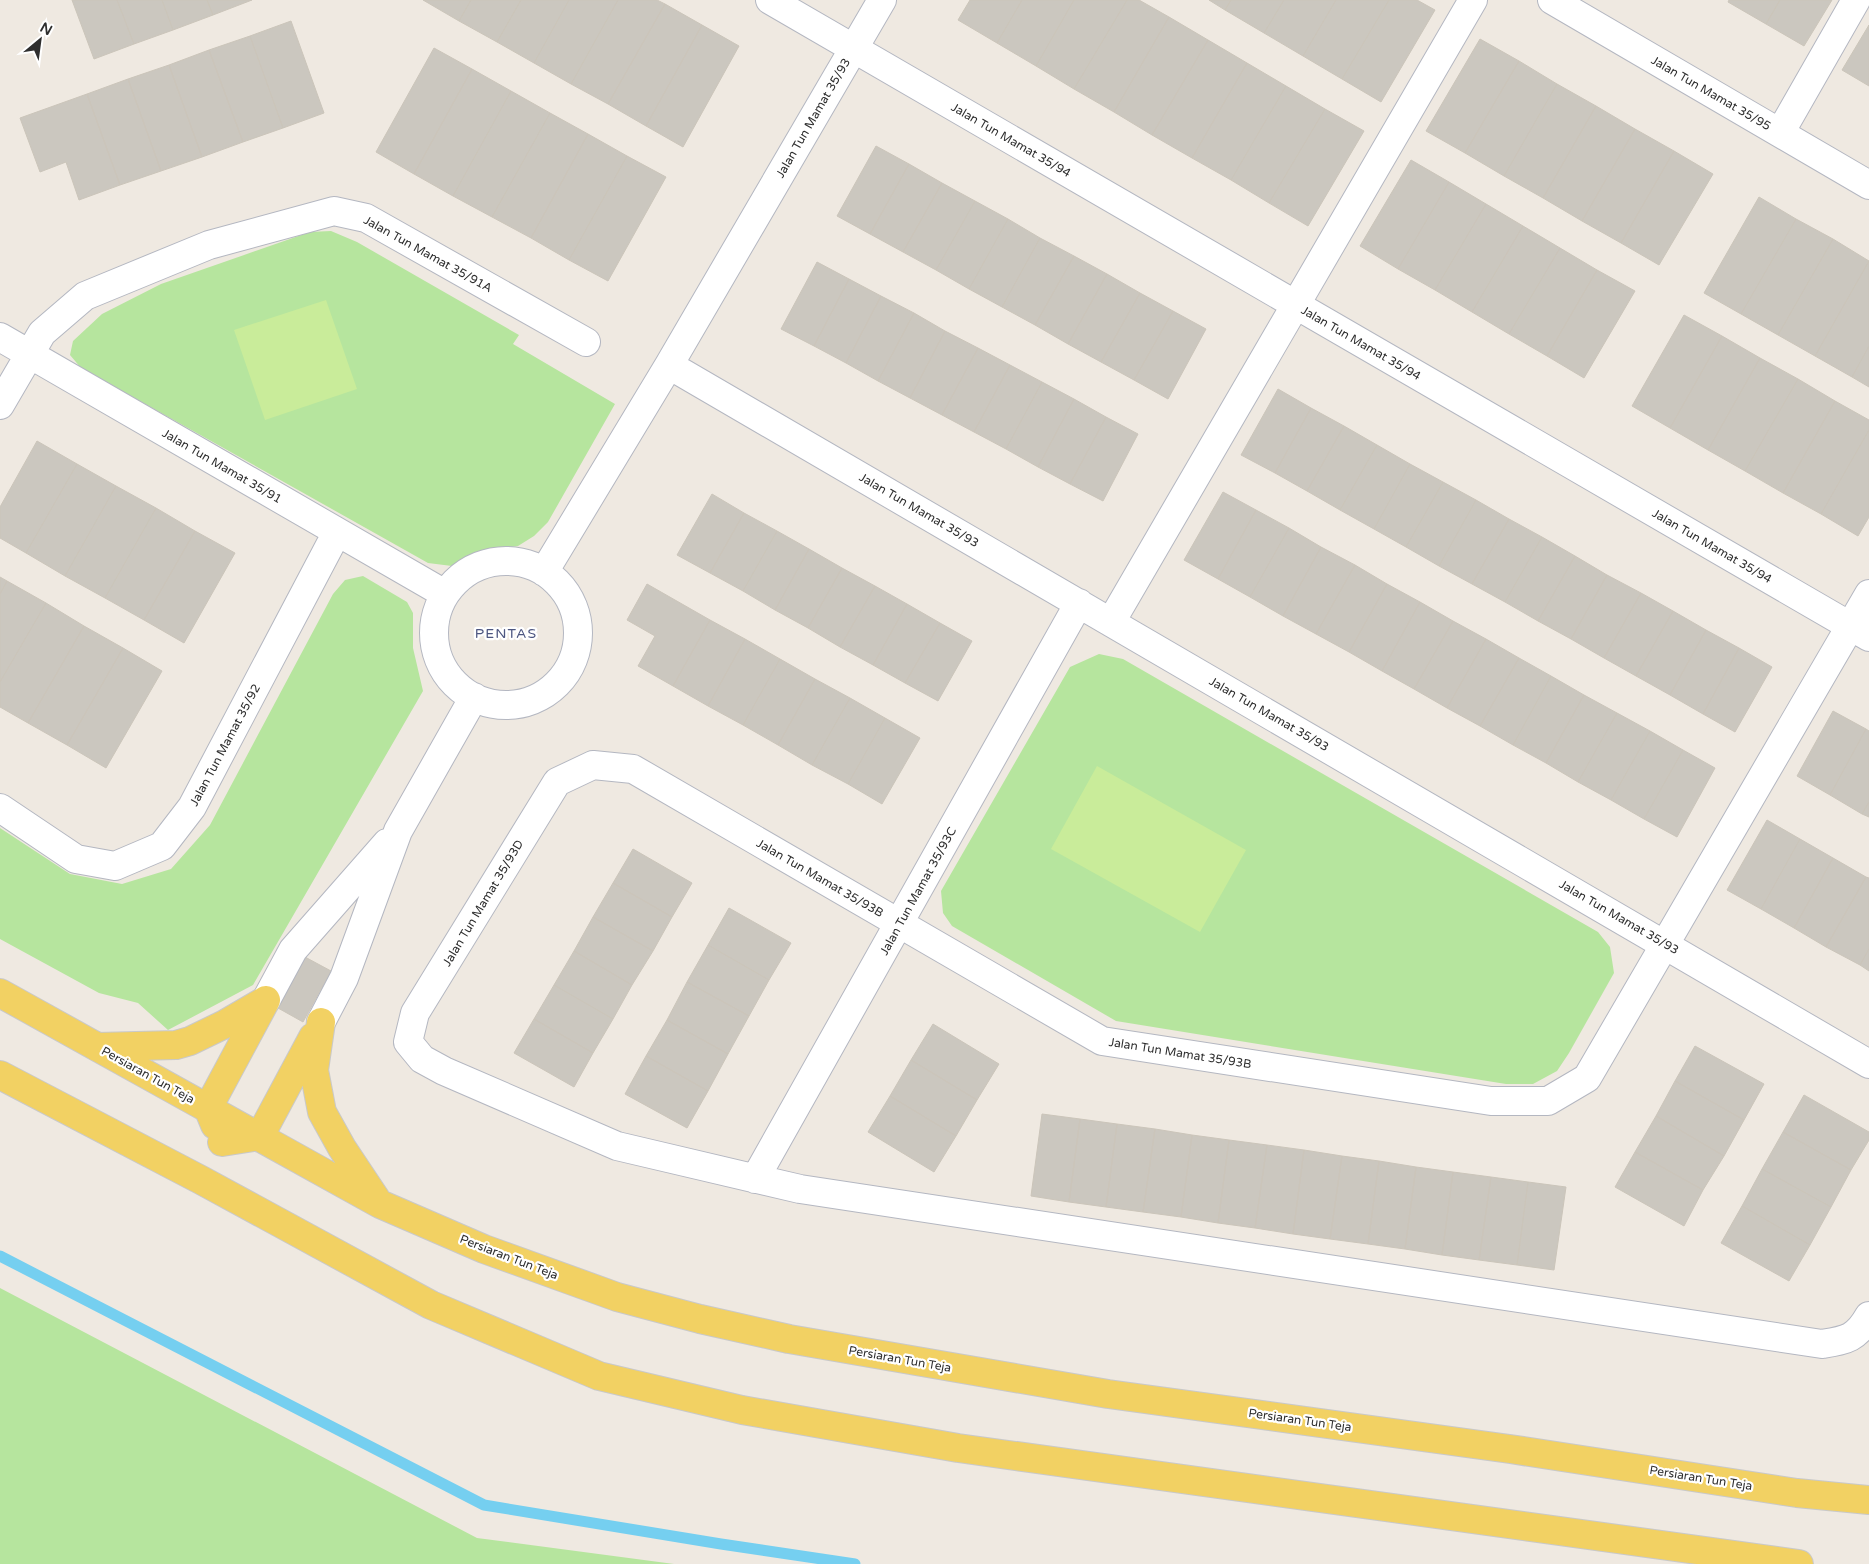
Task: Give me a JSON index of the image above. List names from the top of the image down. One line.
{"streets":{"main road":["Persiaran Tun Teja"],"street":["Jalan Tun Mamat 35/95","Jalan Tun Mamat 35/93","Jalan Tun Mamat 35/94","Jalan Tun Mamat 35/91A","Jalan Tun Mamat 35/91","Jalan Tun Mamat 35/92","Jalan Tun Mamat 35/93B","Jalan Tun Mamat 35/93C","Jalan Tun Mamat 35/93D"]},"crossings":[["Jalan Tun Mamat 35/93","Jalan Tun Mamat 35/94"],["Jalan Tun Mamat 35/93","Jalan Tun Mamat 35/91"],["Jalan Tun Mamat 35/93","Jalan Tun Mamat 35/93B"],["Jalan Tun Mamat 35/93","Jalan Tun Mamat 35/93C"],["Jalan Tun Mamat 35/94","Jalan Tun Mamat 35/93B"],["Jalan Tun Mamat 35/91A","Jalan Tun Mamat 35/91"],["Jalan Tun Mamat 35/91","Jalan Tun Mamat 35/92"],["Jalan Tun Mamat 35/93B","Jalan Tun Mamat 35/93C"],["Jalan Tun Mamat 35/93B","Jalan Tun Mamat 35/93D"],["Jalan Tun Mamat 35/93C","Jalan Tun Mamat 35/93D"]],"districts":["PENTAS"],"north":"top right"}
